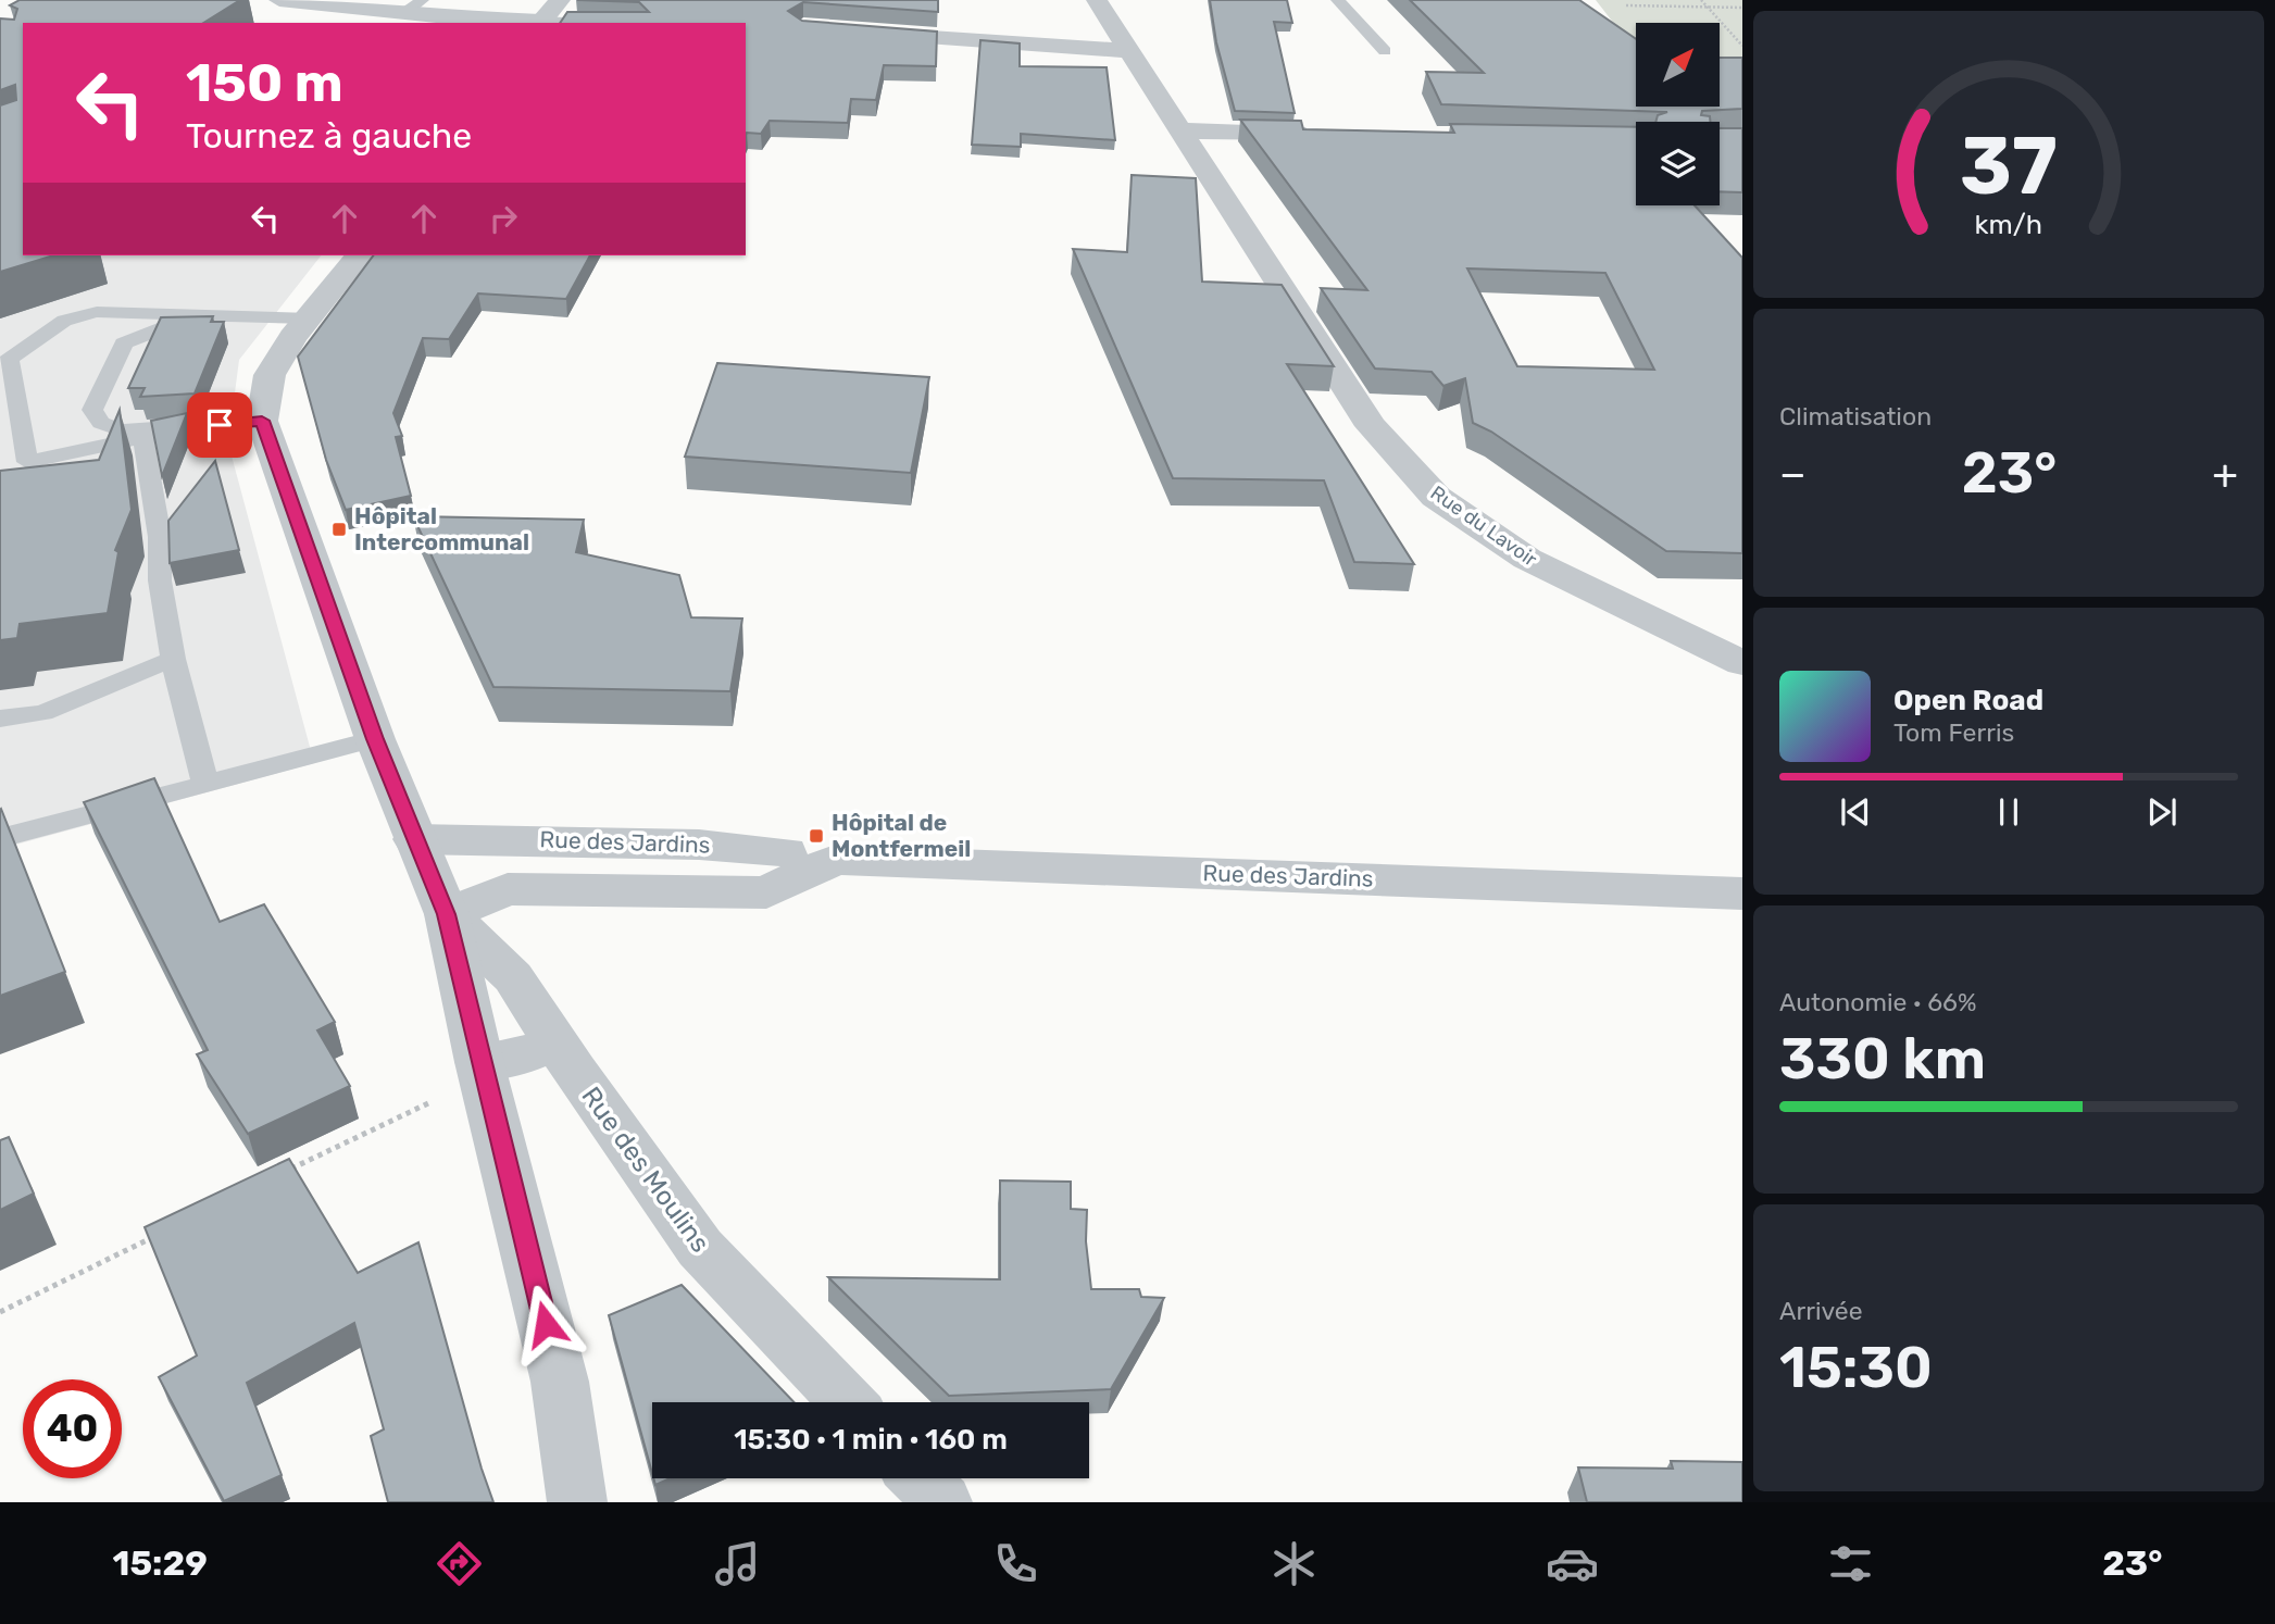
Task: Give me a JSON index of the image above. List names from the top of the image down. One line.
{"streets":{"street":["Rue du Lavoir","Rue des Jardins","Rue des Moulins"]},"crossings":[["Rue des Jardins","Rue des Moulins"]],"places":{"transit":["Hôpital Intercommunal","Hôpital de Montfermeil"]},"north":"top right","page":{"turn":["150 m","Tournez à gauche"],"tile":["Climatisation",["Autonomie · 66%","330 km"],["Arrivée","15:30"]],"heat":["−","23°","+"],"song":["Open Road","Tom Ferris"],"limit":"40","trip":"15:30 · 1 min · 160 m","tabs":["15:29","23°"],"gauge":["37","km/h"]}}
